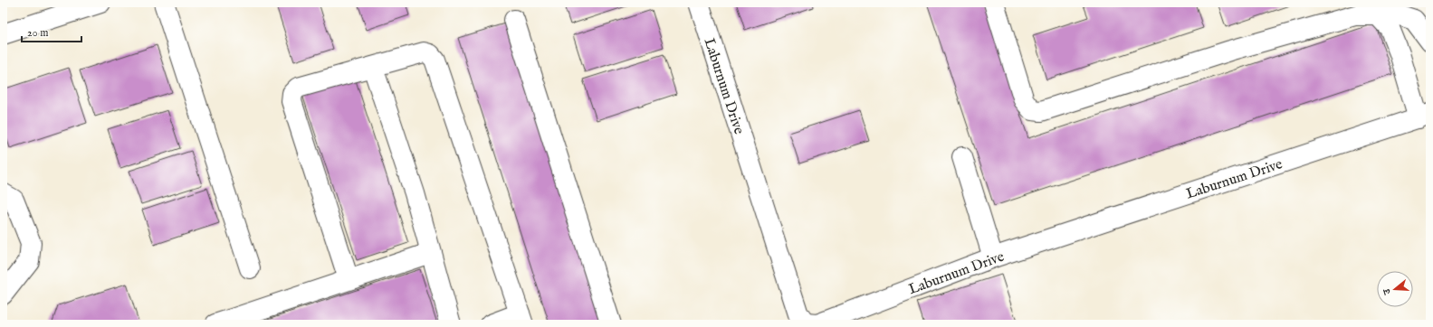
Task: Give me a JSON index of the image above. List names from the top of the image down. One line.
{"streets":{"street":["Laburnum Drive"]},"scale_bar":"20 m","north":"left"}
